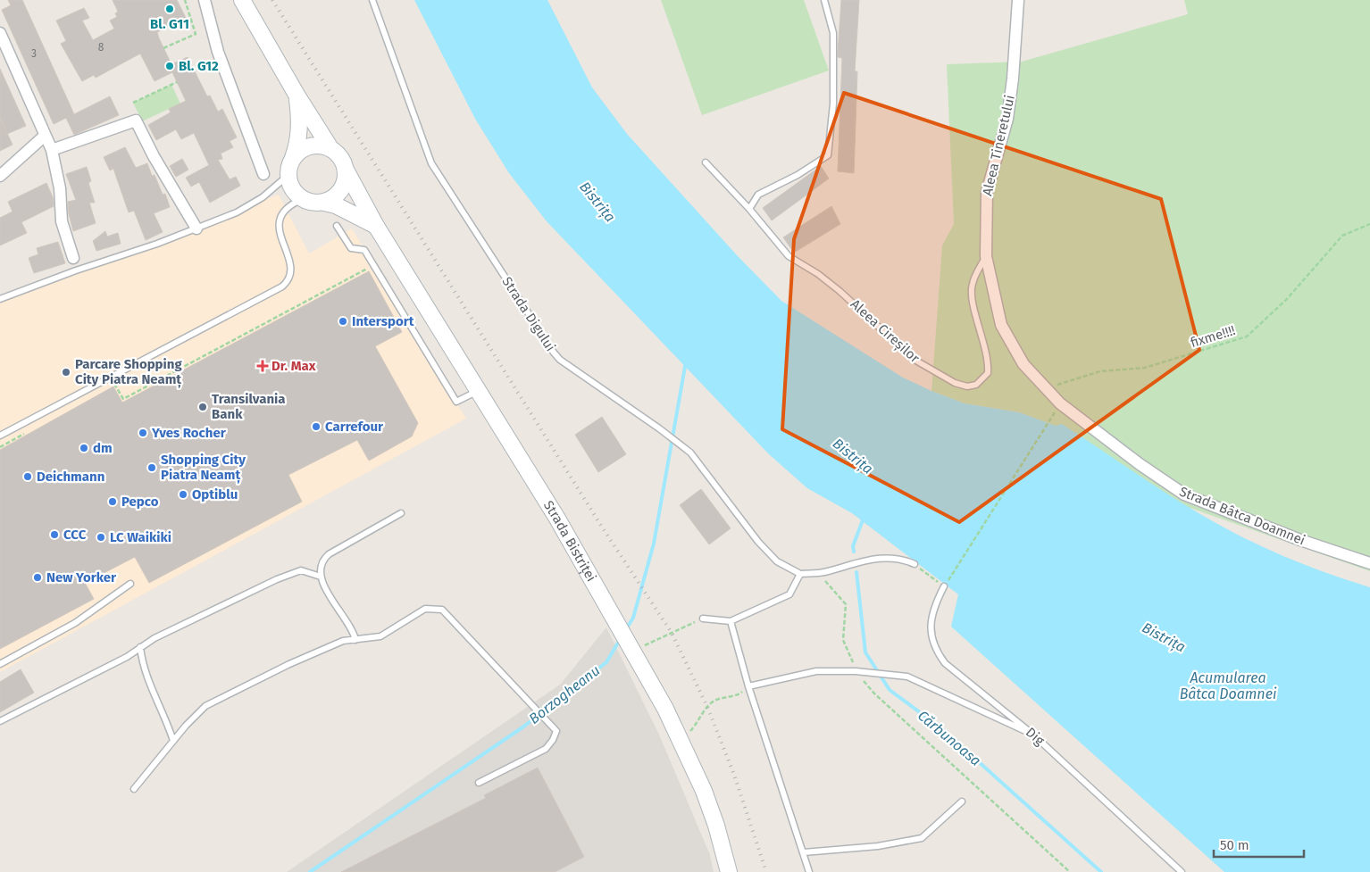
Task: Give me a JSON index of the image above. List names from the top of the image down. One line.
{"streets":{"main road":["Strada Bistriței"],"street":["Aleea Tineretului","Strada Bâtca Doamnei"],"lane":["Strada Digului","Aleea Cireșilor","Dig"],"path":["fixme!!!!"]},"crossings":[["Aleea Tineretului","Aleea Cireșilor"],["Aleea Tineretului","fixme!!!!"],["Aleea Tineretului","Strada Bâtca Doamnei"]],"water":["Bistrița","Acumularea Bâtca Doamnei","Borzogheanu","Cărbunoasa"],"places":{"other":["Bl. G11","Bl. G12","Intersport","Parcare Shopping City Piatra Neamț","Transilvania Bank","Carrefour","Yves Rocher","dm","Shopping City Piatra Neamț","Deichmann","Optiblu","Pepco","CCC","LC Waikiki","New Yorker"],"health":["Dr. Max"]},"house_numbers":["8","3"],"scale_bar":"50 m"}
